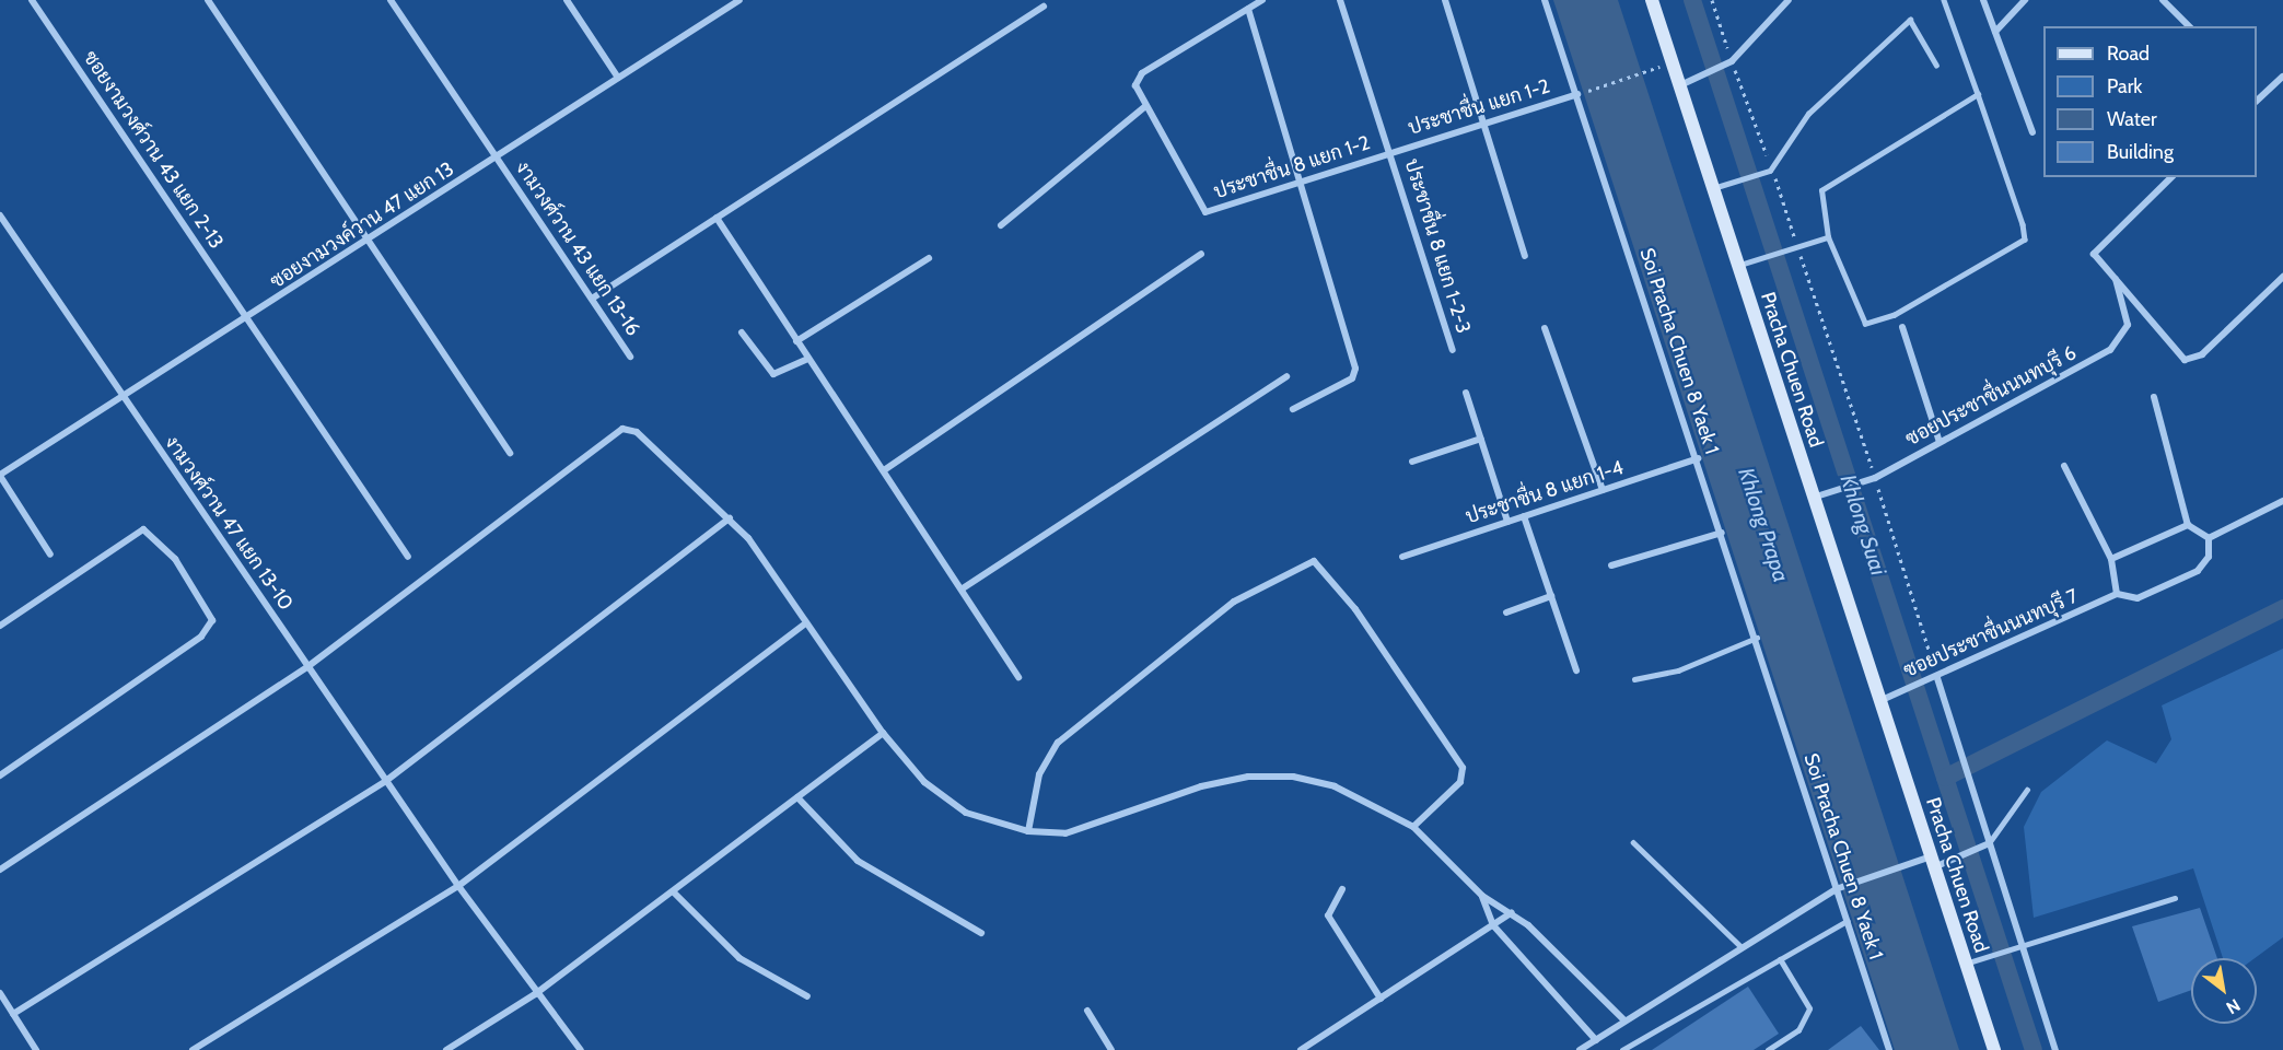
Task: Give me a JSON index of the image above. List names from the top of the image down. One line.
{"streets":{"main road":["Pracha Chuen Road"],"street":["ประชาชื่น แยก 1-2","ซอยงามวงศ์วาน 43 แยก 2-13","ประชาชื่น 8 แยก 1-2","ซอยงามวงค์วาน 47 แยก 13","ประชาชื่น 8 แยก 1-2-3","งามวงศ์วาน 43 แยก 13-16","Soi Pracha Chuen 8 Yaek 1","ซอยประชาชื่นนนทบุรี 6","ประชาชื่น 8 แยก 1-4","งามวงศ์วาน 47 แยก 13-10","ซอยประชาชื่นนนทบุรี 7"]},"crossings":[["ประชาชื่น แยก 1-2","ประชาชื่น 8 แยก 1-2"],["ประชาชื่น แยก 1-2","ประชาชื่น 8 แยก 1-2-3"],["ประชาชื่น แยก 1-2","Soi Pracha Chuen 8 Yaek 1"],["ซอยงามวงศ์วาน 43 แยก 2-13","ซอยงามวงค์วาน 47 แยก 13"],["ประชาชื่น 8 แยก 1-2","ประชาชื่น 8 แยก 1-2-3"],["ซอยงามวงค์วาน 47 แยก 13","งามวงศ์วาน 43 แยก 13-16"],["ซอยงามวงค์วาน 47 แยก 13","งามวงศ์วาน 47 แยก 13-10"],["Soi Pracha Chuen 8 Yaek 1","ประชาชื่น 8 แยก 1-4"],["Pracha Chuen Road","ซอยประชาชื่นนนทบุรี 6"],["Pracha Chuen Road","ซอยประชาชื่นนนทบุรี 7"]],"water":["Khlong Prapa","Khlong Suai"],"legend":["Road","Park","Water","Building"],"north":"bottom right"}
